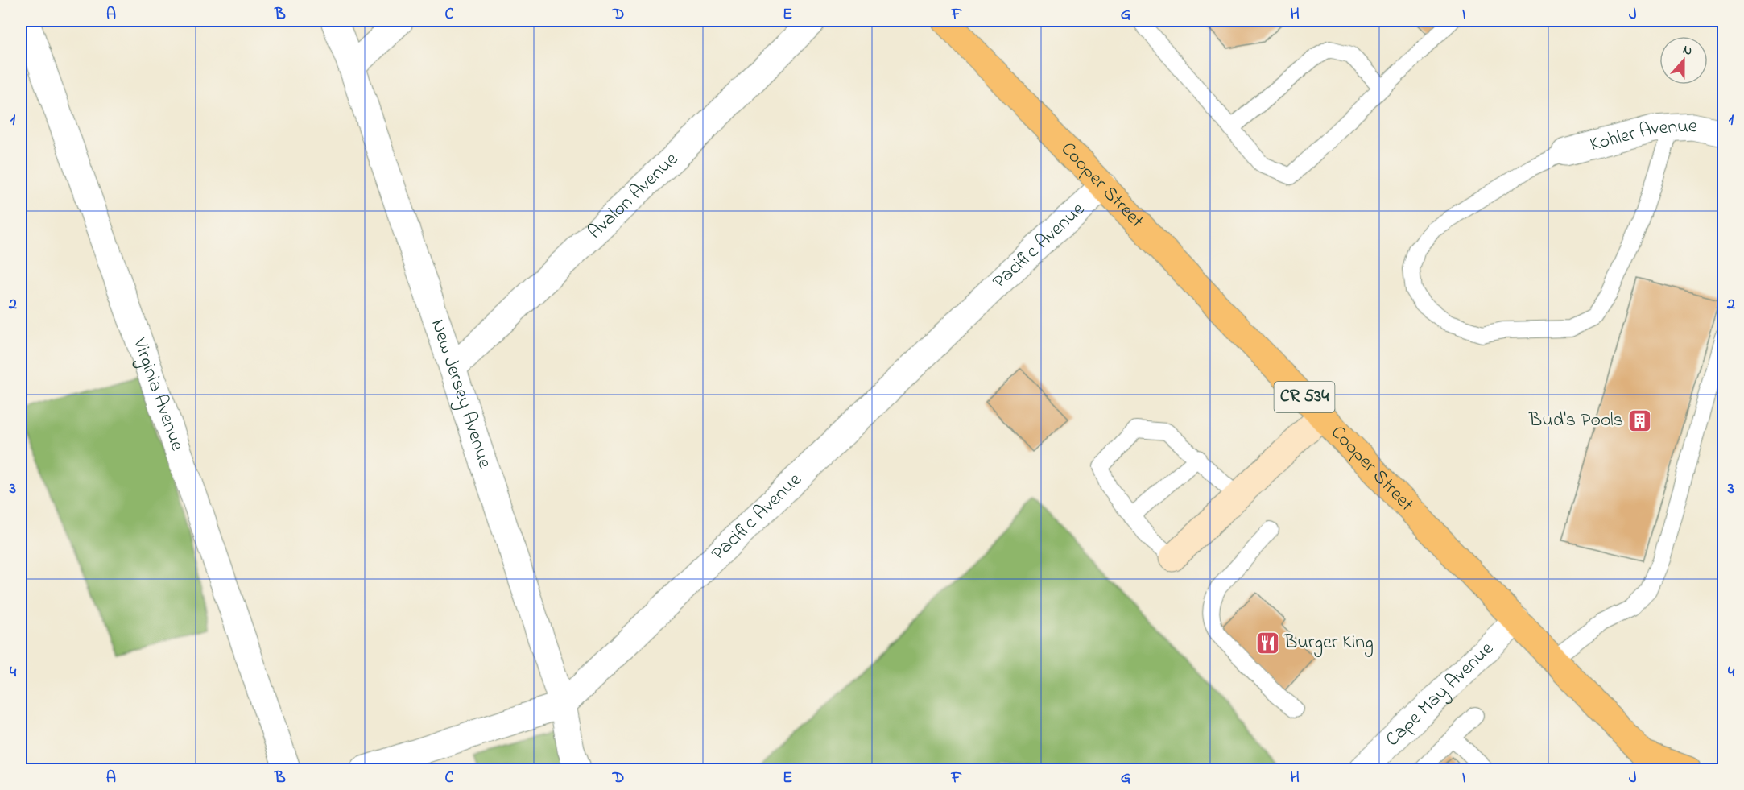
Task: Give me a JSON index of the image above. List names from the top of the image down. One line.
{"streets":{"main road":["Cooper Street","CR 534"],"street":["Kohler Avenue","Avalon Avenue","Pacific Avenue","New Jersey Avenue","Virginia Avenue","Cape May Avenue"]},"crossings":[["Cooper Street","Pacific Avenue"],["Cooper Street","Cape May Avenue"],["Avalon Avenue","New Jersey Avenue"],["Pacific Avenue","New Jersey Avenue"]],"places":{"building":["Bud's Pools"],"restaurant":["Burger King"]},"north":"top","grid":{"columns":["A","B","C","D","E","F","G","H","I","J"],"rows":["1","2","3","4"]}}
